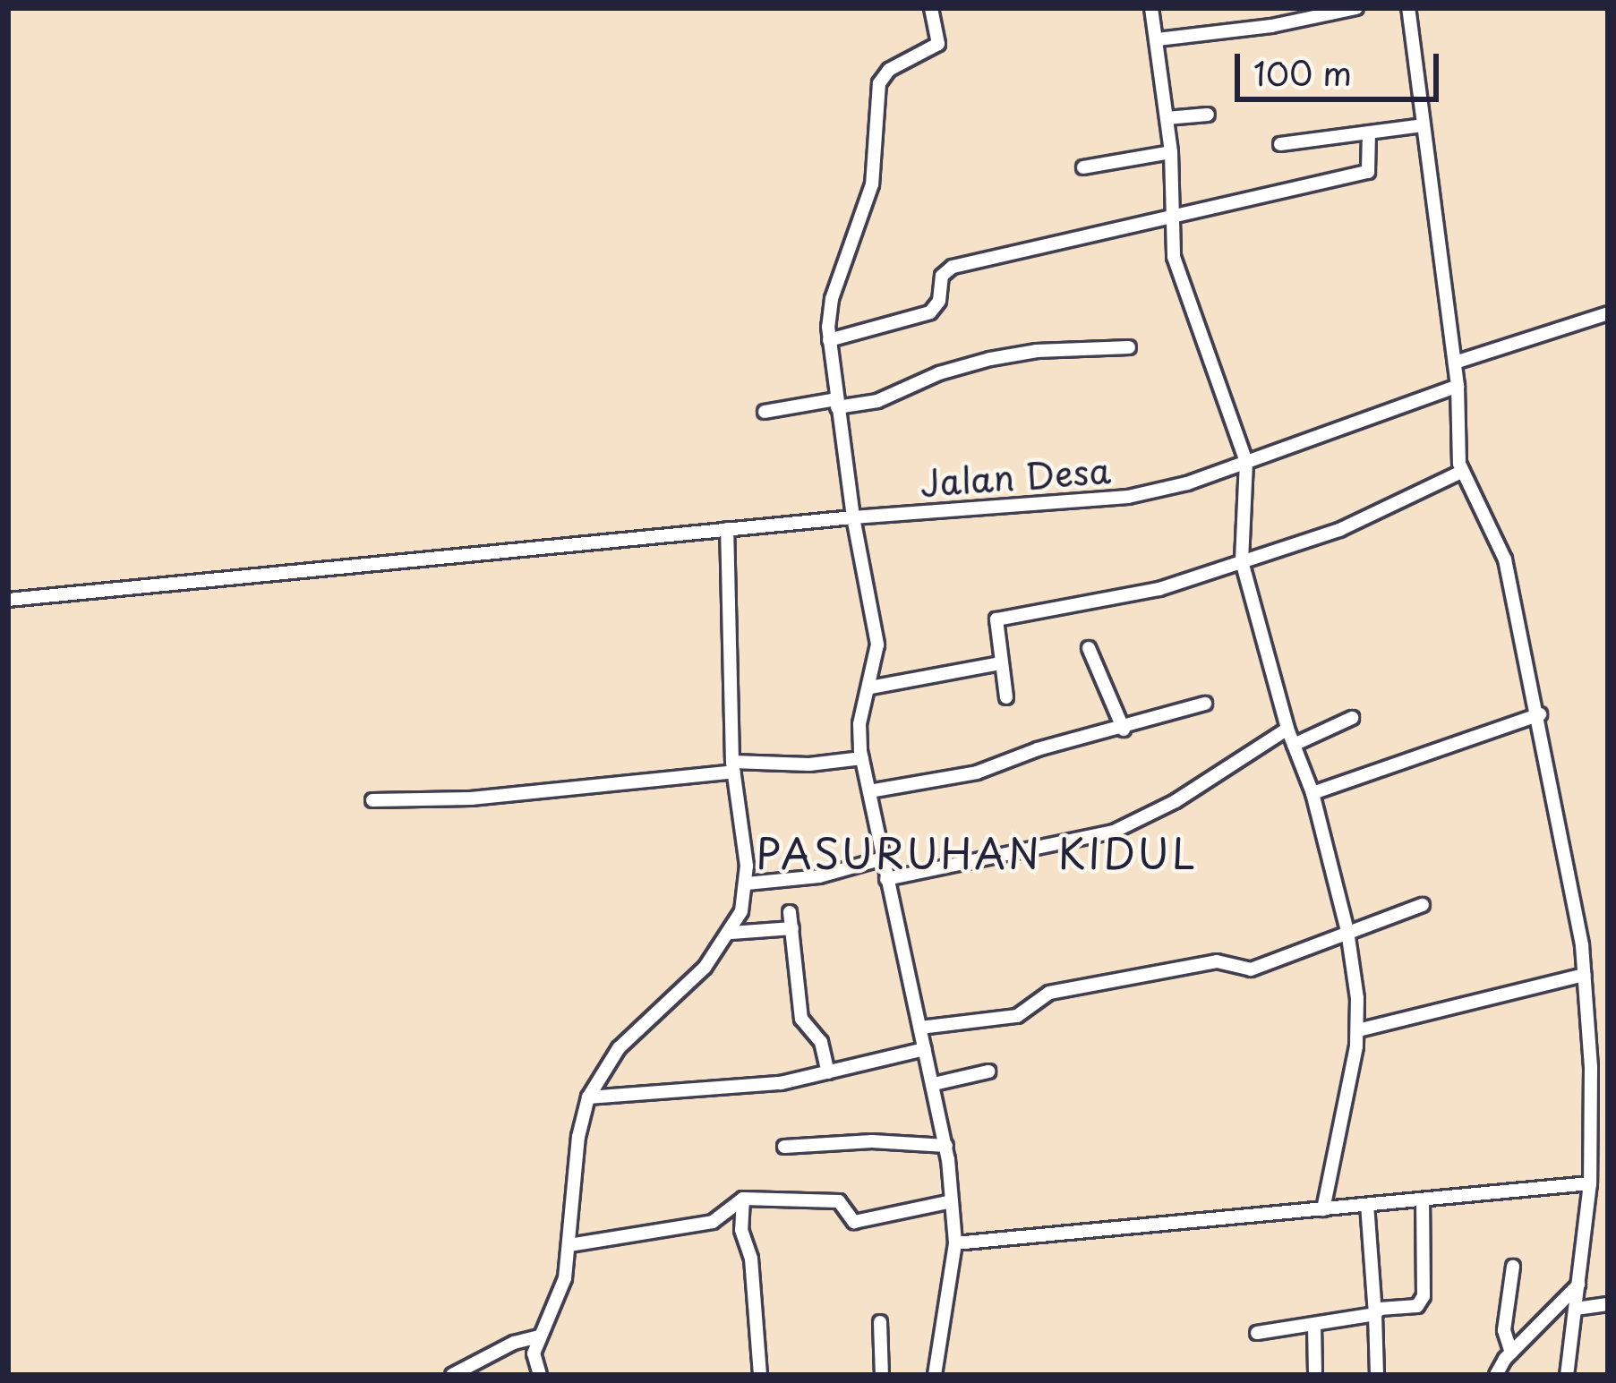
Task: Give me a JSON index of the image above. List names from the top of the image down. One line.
{"streets":{"street":["Jalan Desa"]},"districts":["PASURUHAN KIDUL"],"scale_bar":"100 m"}
